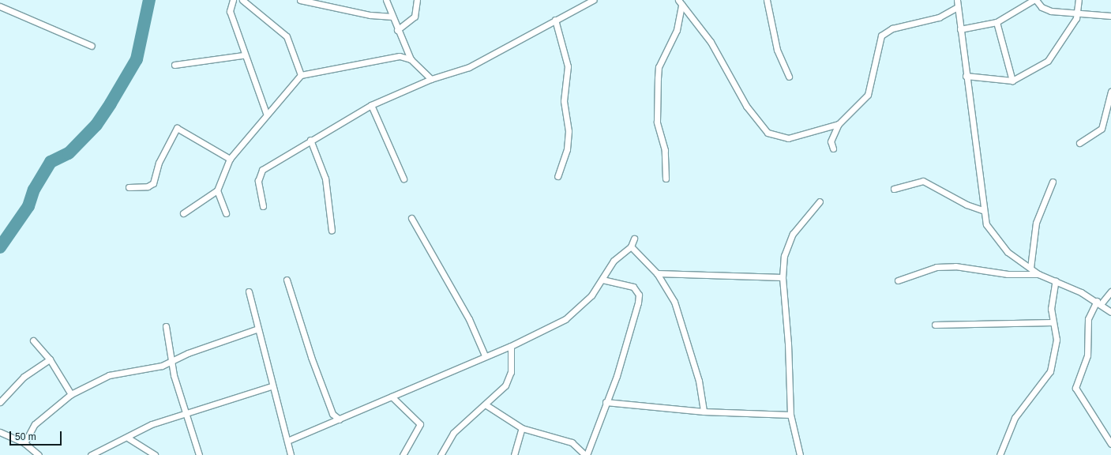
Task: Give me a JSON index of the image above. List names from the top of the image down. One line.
{"scale_bar":"50 m"}
